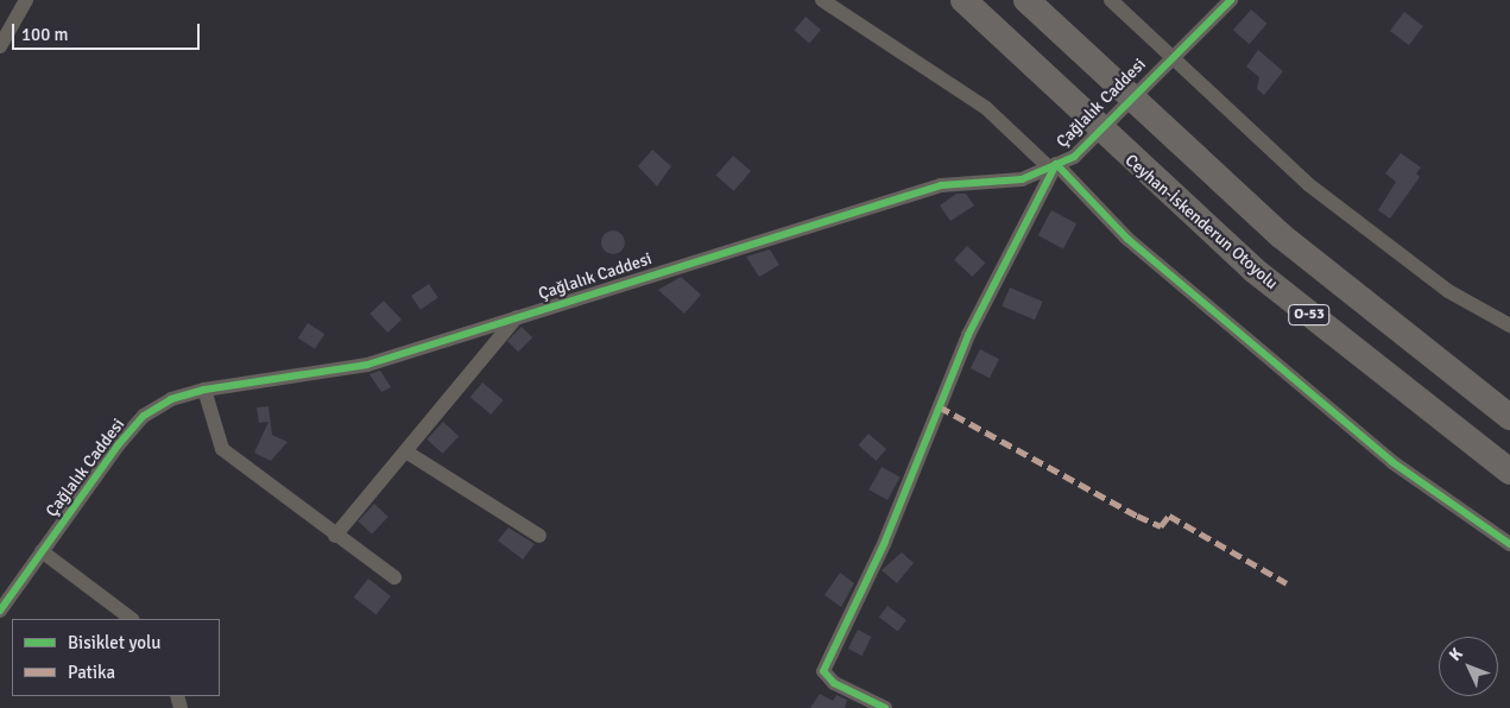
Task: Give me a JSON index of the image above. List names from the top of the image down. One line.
{"streets":{"highway":["Ceyhan-İskenderun Otoyolu","O-53"],"street":["Çağlalık Caddesi"]},"legend":["Bisiklet yolu","Patika"],"scale_bar":"100 m","north":"top left"}
